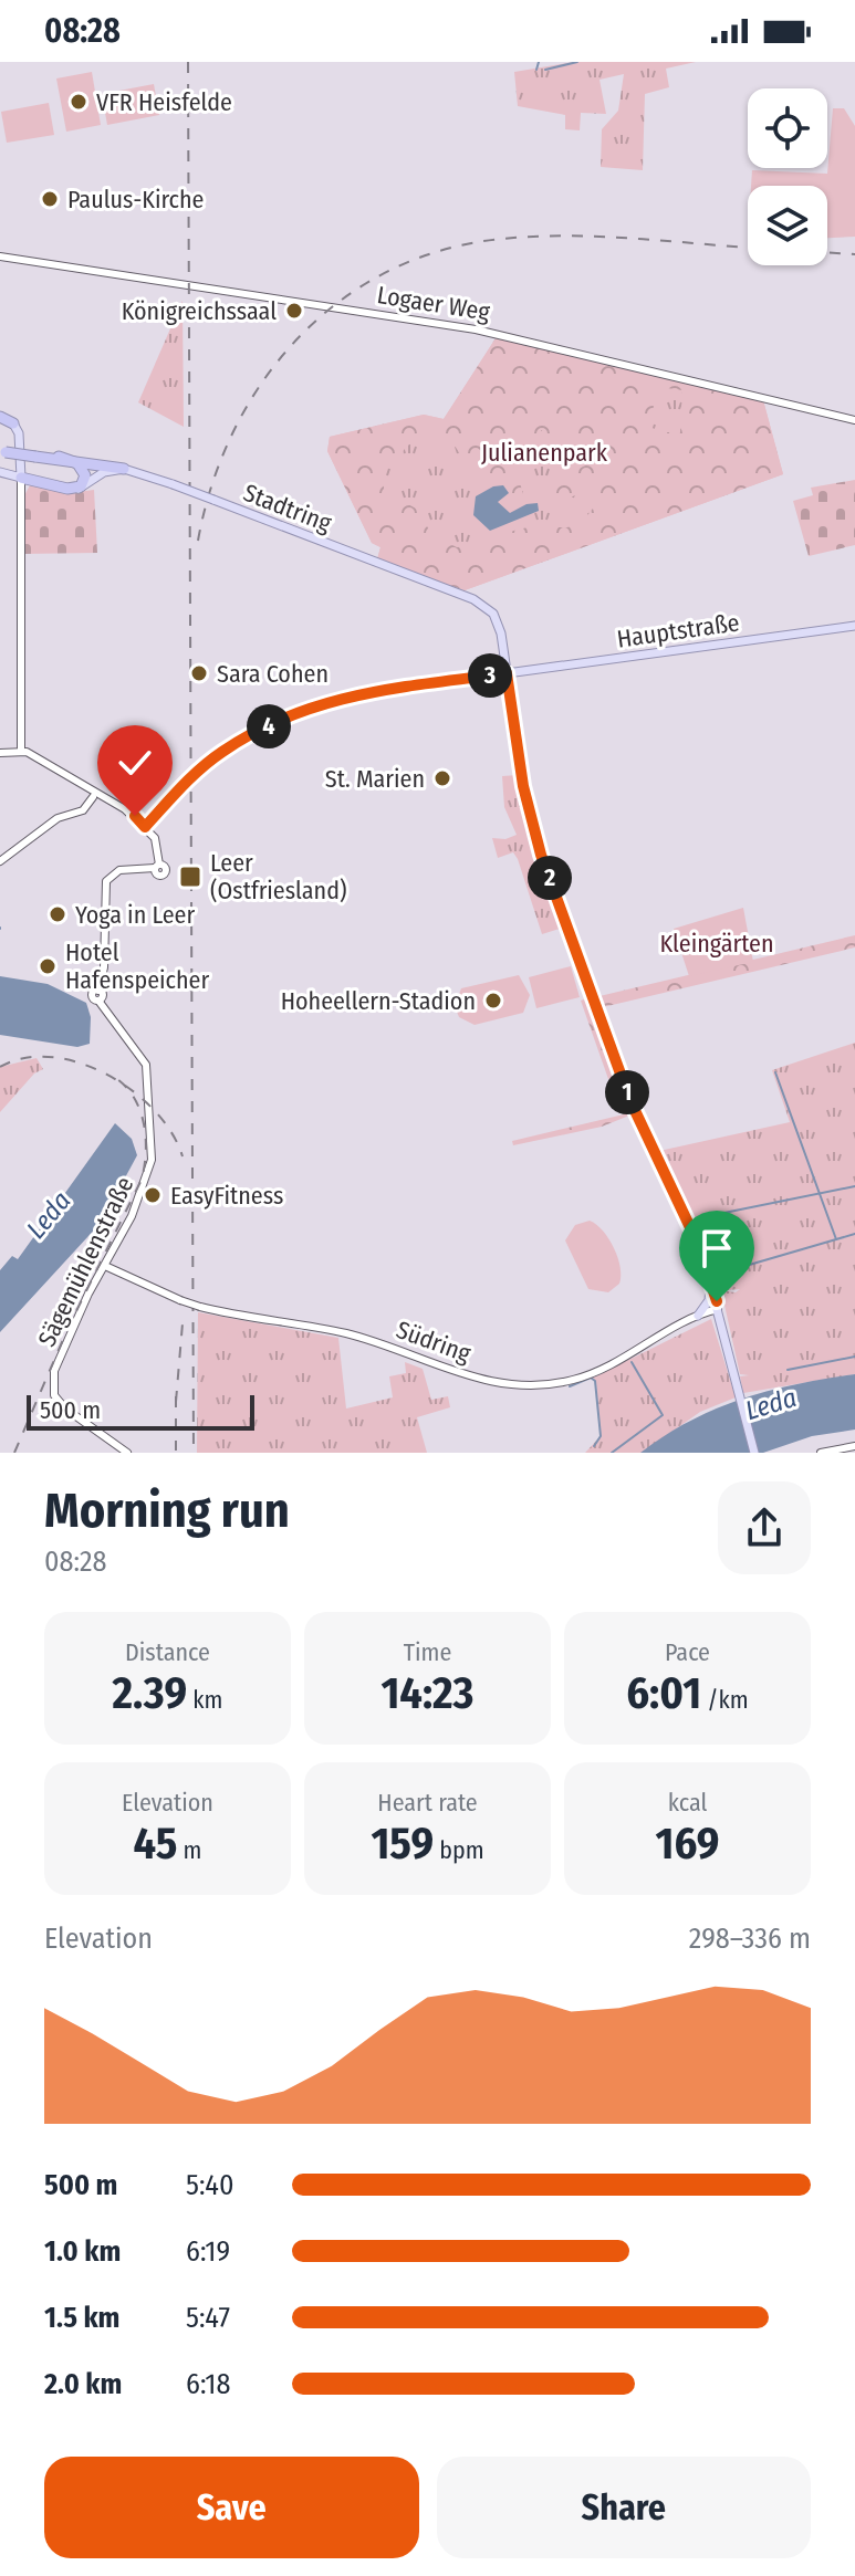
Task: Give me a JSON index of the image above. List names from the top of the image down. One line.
{"streets":{"highway":["Stadtring"],"main road":["Logaer Weg","Hauptstraße","Sägemühlenstraße","Südring"]},"crossings":[["Stadtring","Hauptstraße"],["Stadtring","Südring"],["Sägemühlenstraße","Südring"]],"water":["Leda"],"parks":["Julianenpark","Kleingärten"],"places":{"other":["VFR Heisfelde","Paulus-Kirche","Königreichssaal","Sara Cohen","St. Marien","Yoga in Leer","Hotel Hafenspeicher","Hoheellern-Stadion","EasyFitness"],"transit":["Leer (Ostfriesland)"]},"scale_bar":"500 m","page":{"status":"08:28","pins":["3","4","2","1"],"scale":"500 m","heading":["Morning run","08:28"],"stats":[["Distance","2.39 km"],["Time","14:23"],["Pace","6:01 /km"],["Elevation","45 m"],["Heart rate","159 bpm"],["kcal","169"]],"chart":["Elevation","298–336 m"],"list":[{"name":"500 m","note":"5:40"},{"name":"1.0 km","note":"6:19"},{"name":"1.5 km","note":"5:47"},{"name":"2.0 km","note":"6:18"}],"buttons":["Save","Share"]}}
